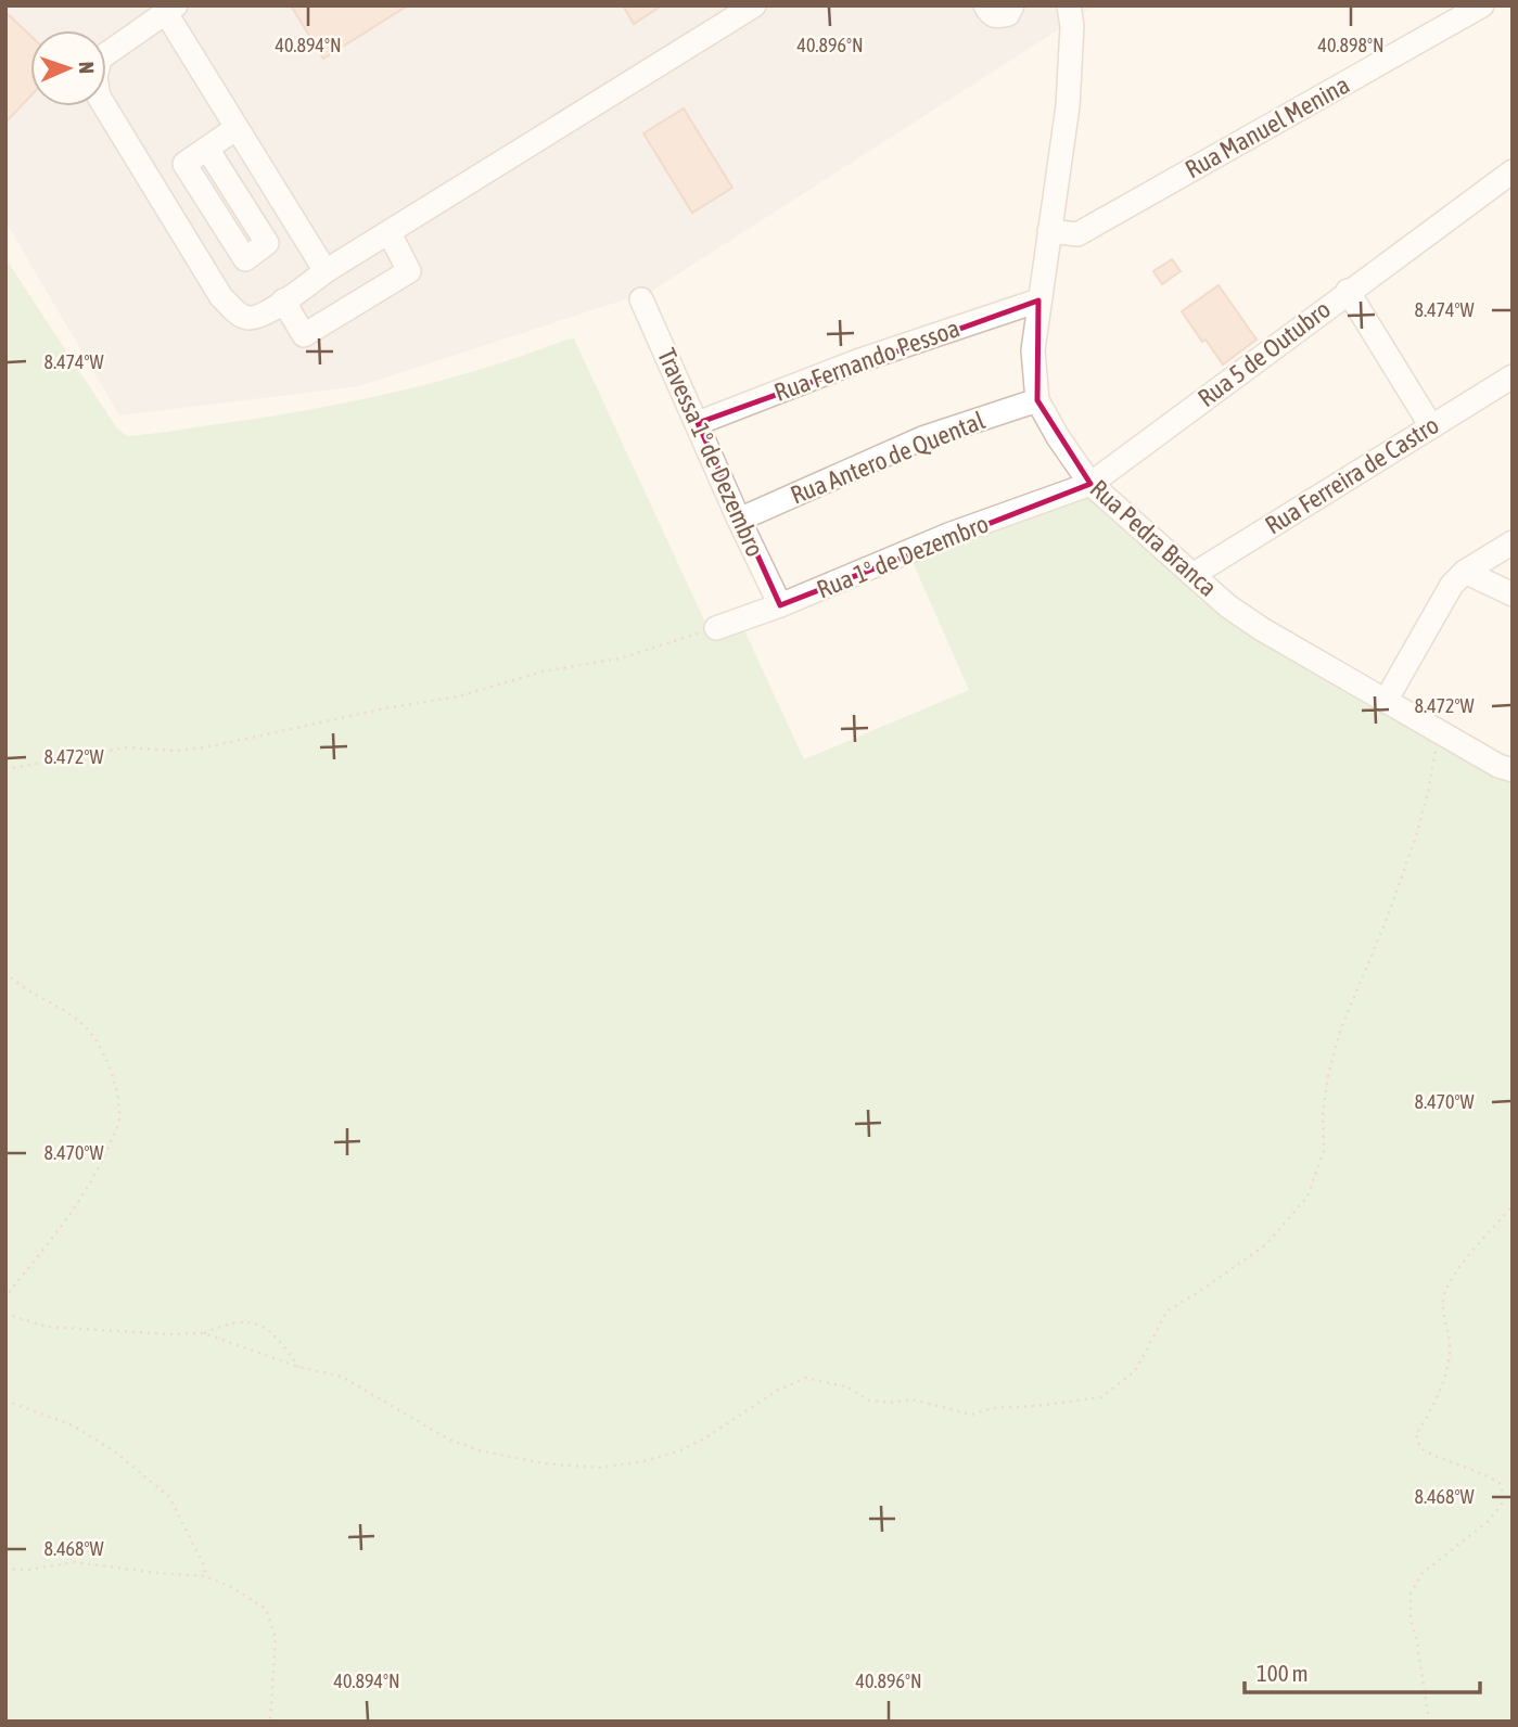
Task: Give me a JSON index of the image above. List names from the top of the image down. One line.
{"streets":{"street":["Rua Manuel Menina","Rua 5 de Outubro","Rua Fernando Pessoa","Travessa 1º de Dezembro","Rua Antero de Quental","Rua Ferreira de Castro","Rua Pedra Branca","Rua 1º de Dezembro"]},"crossings":[["Rua Manuel Menina","Rua Pedra Branca"],["Rua 5 de Outubro","Rua Pedra Branca"],["Rua 5 de Outubro","Rua 1º de Dezembro"],["Rua Fernando Pessoa","Travessa 1º de Dezembro"],["Rua Fernando Pessoa","Rua Pedra Branca"],["Travessa 1º de Dezembro","Rua Antero de Quental"],["Travessa 1º de Dezembro","Rua 1º de Dezembro"],["Rua Antero de Quental","Rua Pedra Branca"],["Rua Ferreira de Castro","Rua Pedra Branca"],["Rua Pedra Branca","Rua 1º de Dezembro"]],"scale_bar":"100 m","north":"right","coordinates":["40.894°N","40.896°N","40.898°N","8.474°W","8.472°W","8.470°W","8.468°W"]}
